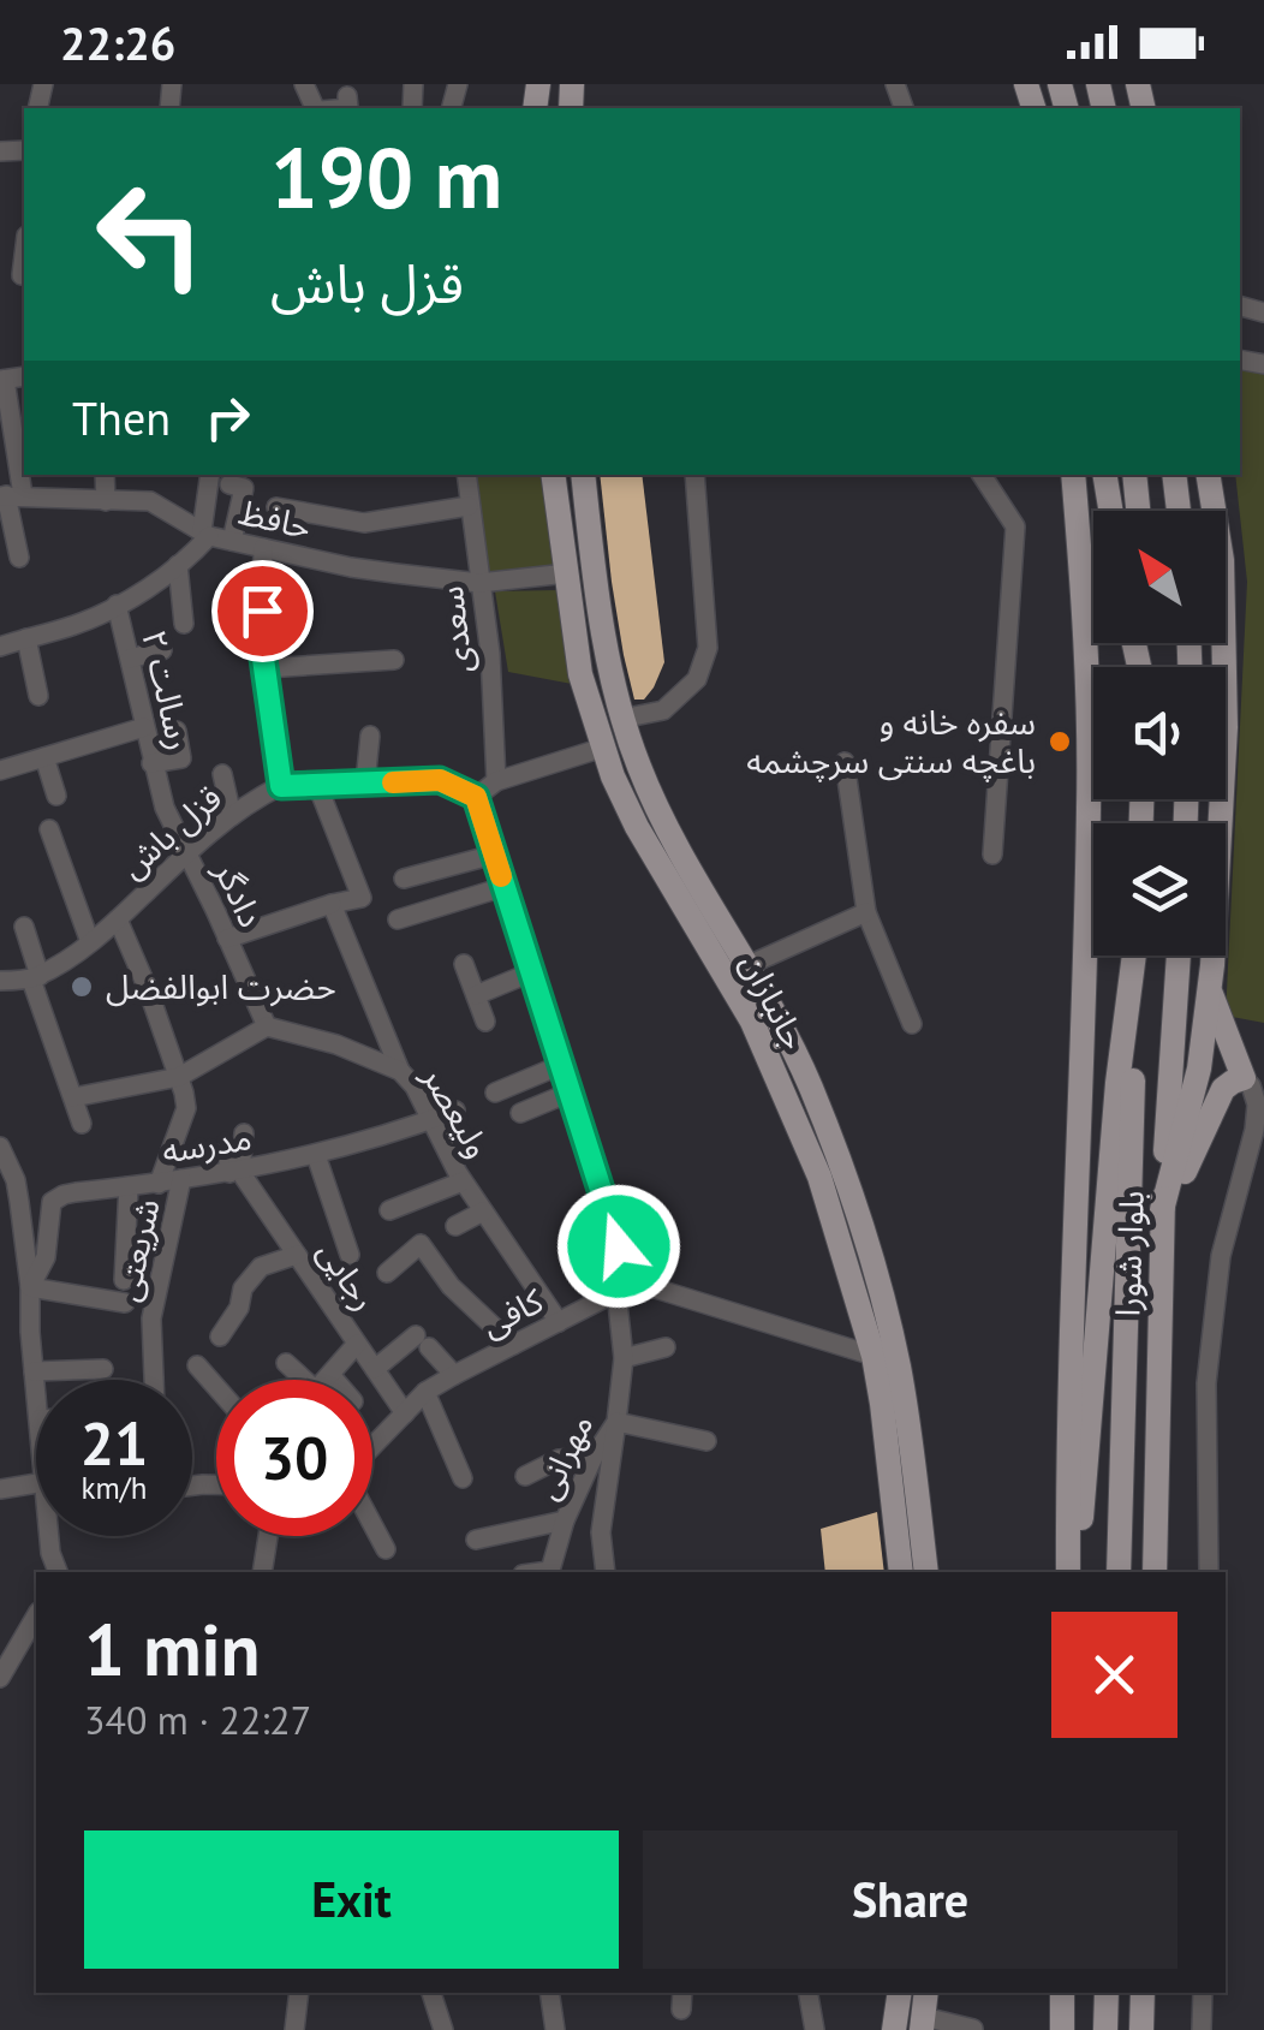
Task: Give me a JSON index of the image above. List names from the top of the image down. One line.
{"streets":{"main road":["جانبازان","بلوار شورا"],"street":["حافظ","سعدی","رسالت ۲","قزل باش","دادگر","ولیعصر","مدرسه","شریعتی","رجایی","کافی","مهرانی"]},"crossings":[["حافظ","سعدی"],["حافظ","رسالت ۲"],["حافظ","جانبازان"],["رسالت ۲","قزل باش"],["رسالت ۲","دادگر"],["قزل باش","دادگر"],["دادگر","ولیعصر"],["ولیعصر","مدرسه"],["ولیعصر","کافی"],["مدرسه","شریعتی"],["مدرسه","رجایی"],["رجایی","کافی"],["کافی","مهرانی"]],"places":["سفره خانه و باغچه سنتی سرچشمه","حضرت ابوالفضل"],"north":"top left","page":{"status":"22:26","turn":["190 m","قزل باش"],"then":"Then","speed":"21 km/h","limit":"30","heading":["1 min","340 m · 22:27"],"buttons":["Exit","Share"]}}
